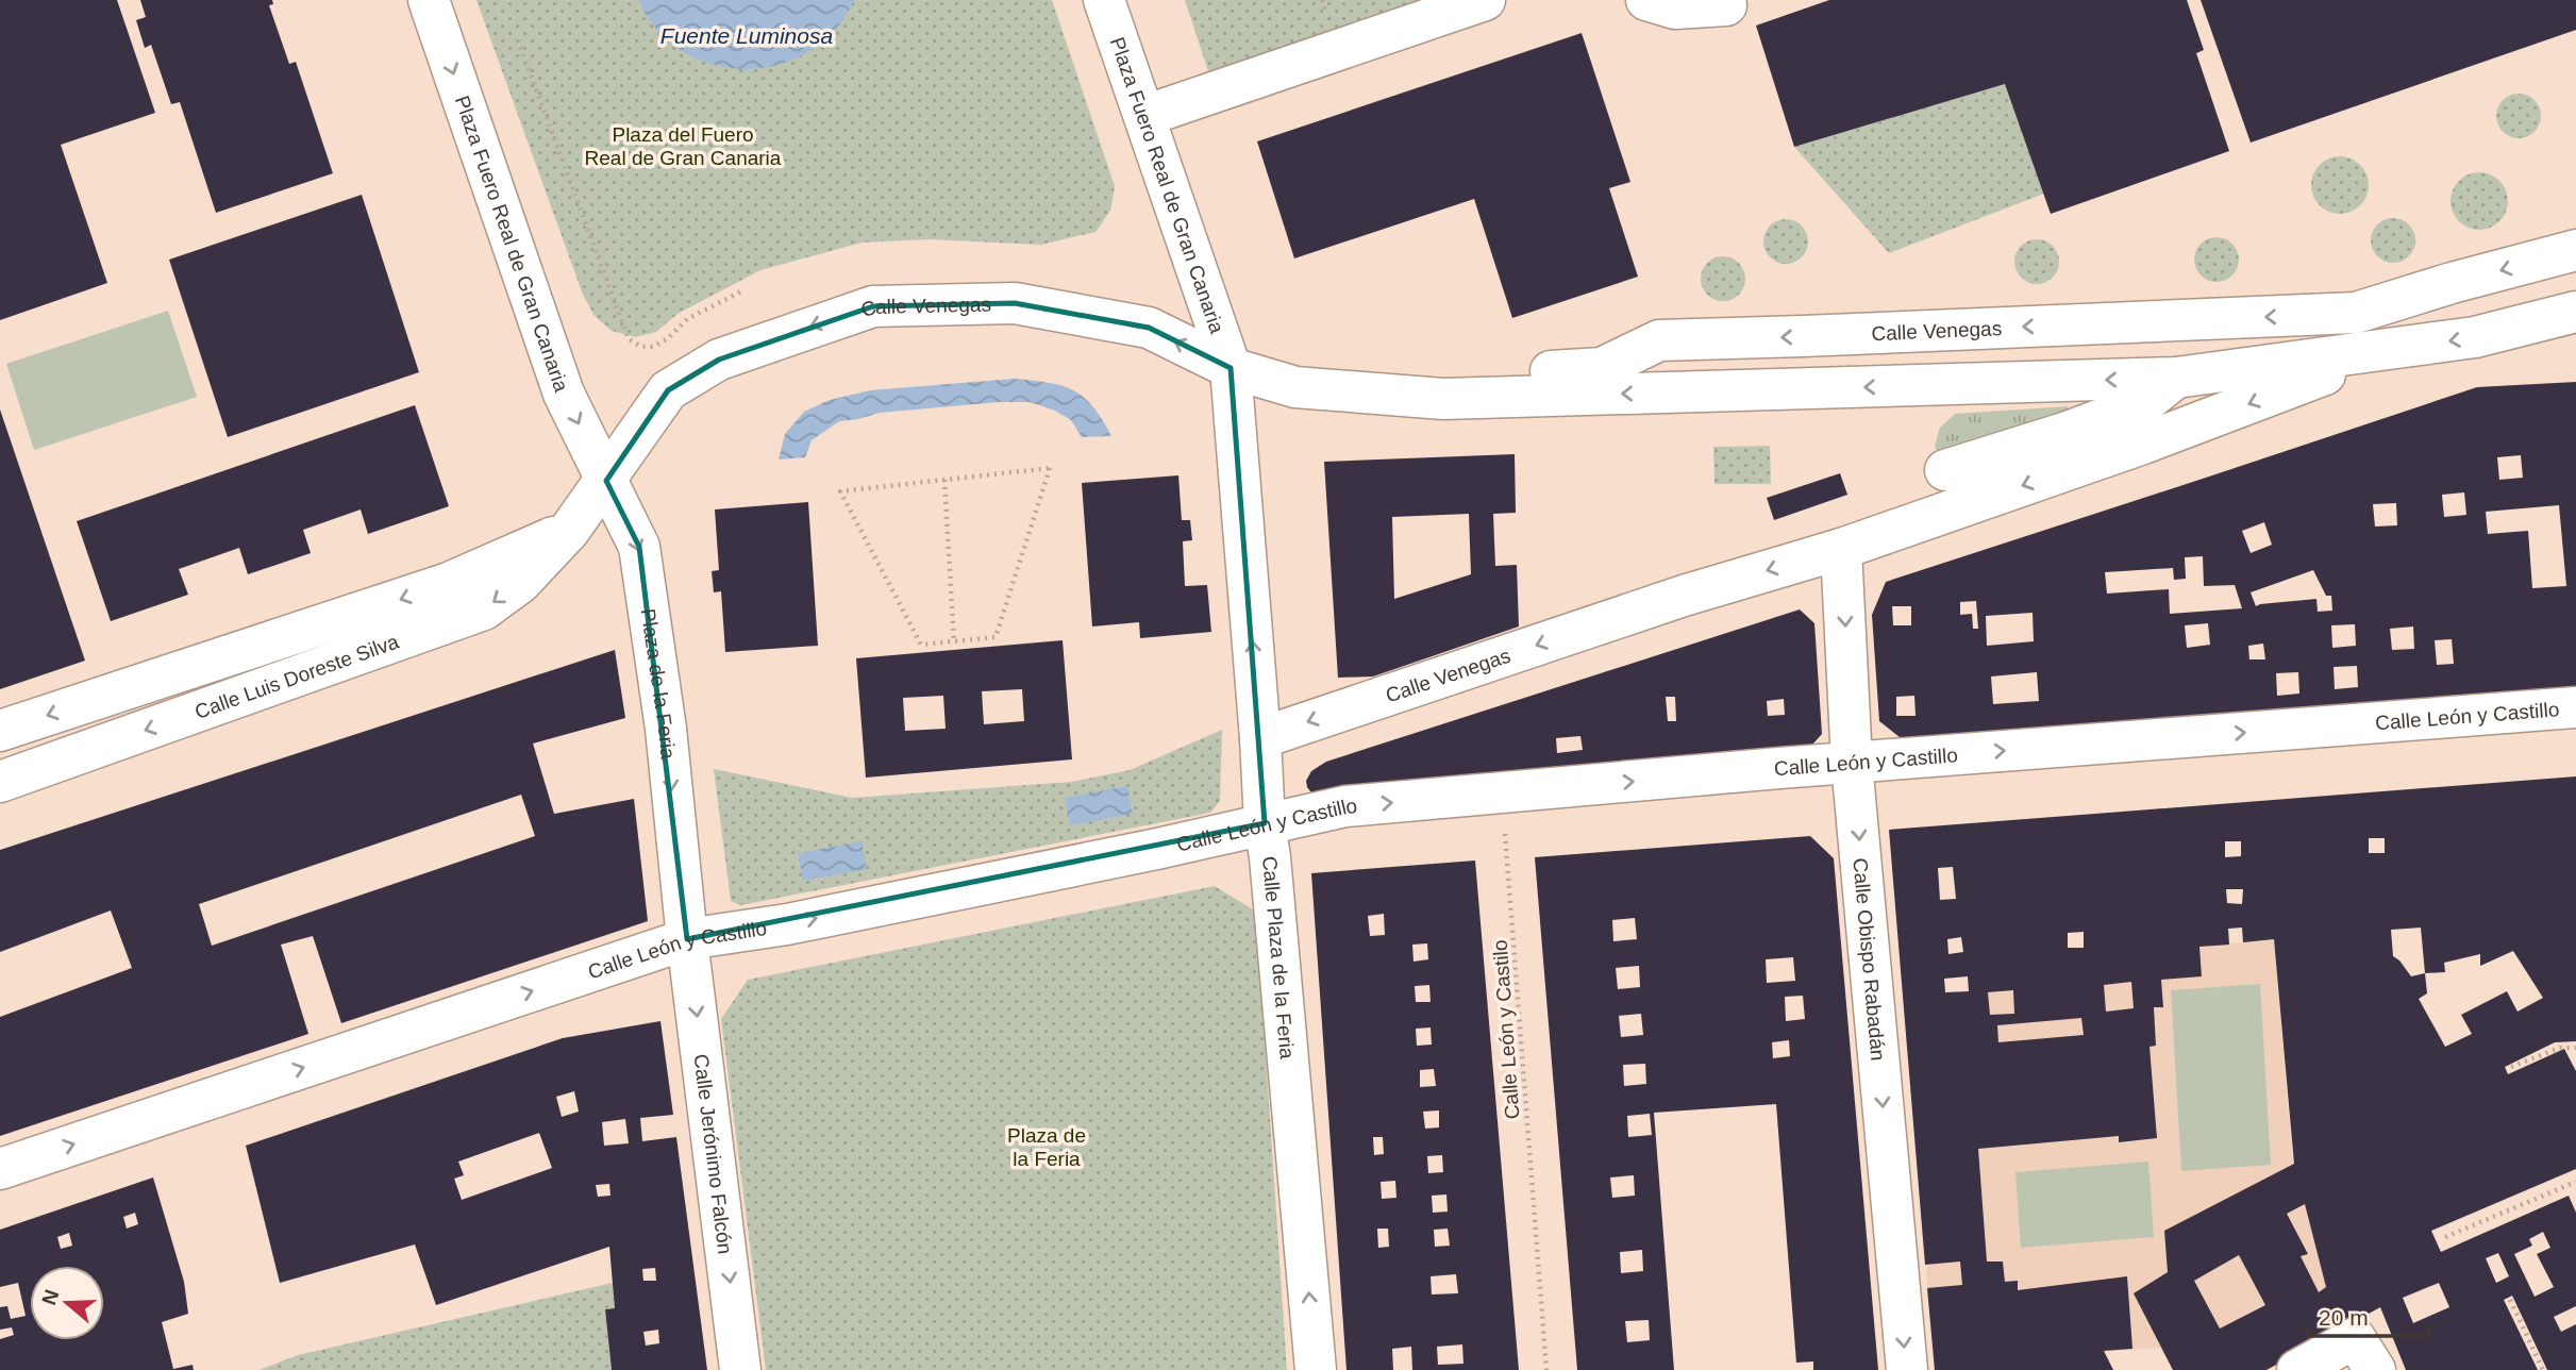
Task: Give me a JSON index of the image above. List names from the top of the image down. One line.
{"streets":{"street":["Plaza Fuero Real de Gran Canaria","Calle Venegas","Calle Luis Doreste Silva","Plaza de la Feria","Calle León y Castillo","Calle Plaza de la Feria","Calle Obispo Rabadán","Calle Jerónimo Falcón"],"path":["Calle León y Castilo"]},"crossings":[["Plaza Fuero Real de Gran Canaria","Calle Venegas"],["Plaza Fuero Real de Gran Canaria","Calle Luis Doreste Silva"],["Plaza Fuero Real de Gran Canaria","Plaza de la Feria"],["Plaza Fuero Real de Gran Canaria","Calle Plaza de la Feria"],["Calle Venegas","Calle Luis Doreste Silva"],["Calle Venegas","Plaza de la Feria"],["Calle Venegas","Calle Plaza de la Feria"],["Calle Venegas","Calle Obispo Rabadán"],["Calle Luis Doreste Silva","Plaza de la Feria"],["Plaza de la Feria","Calle León y Castillo"],["Plaza de la Feria","Calle Jerónimo Falcón"],["Calle León y Castillo","Calle Plaza de la Feria"],["Calle León y Castillo","Calle Obispo Rabadán"],["Calle León y Castillo","Calle Jerónimo Falcón"]],"one_way":["Plaza Fuero Real de Gran Canaria","Calle Venegas","Calle Luis Doreste Silva","Plaza de la Feria","Calle León y Castillo","Calle Plaza de la Feria","Calle Obispo Rabadán","Calle Jerónimo Falcón"],"water":["Fuente Luminosa"],"parks":["Plaza del Fuero Real de Gran Canaria","Plaza de la Feria"],"scale_bar":"20 m","north":"left"}
